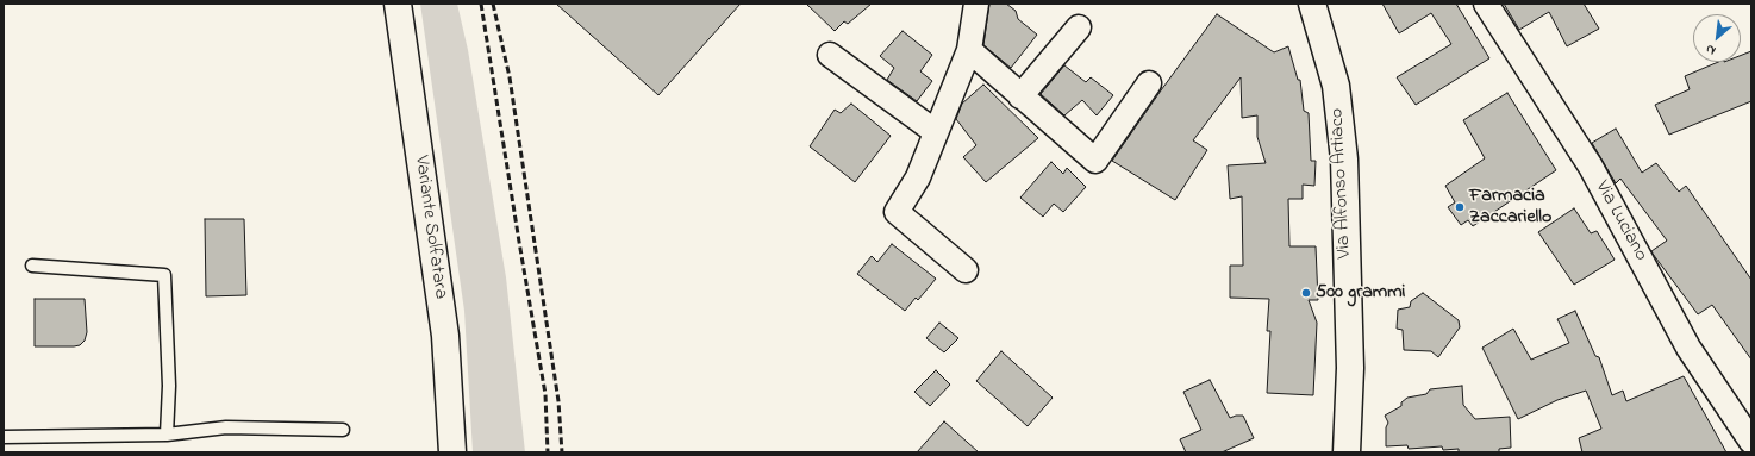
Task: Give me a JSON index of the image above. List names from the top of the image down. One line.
{"streets":{"main road":["Via Alfonso Artiaco","Variante Solfatara"],"street":["Via Luciano"]},"places":["Farmacia Zaccariello","500 grammi"],"north":"bottom left"}
